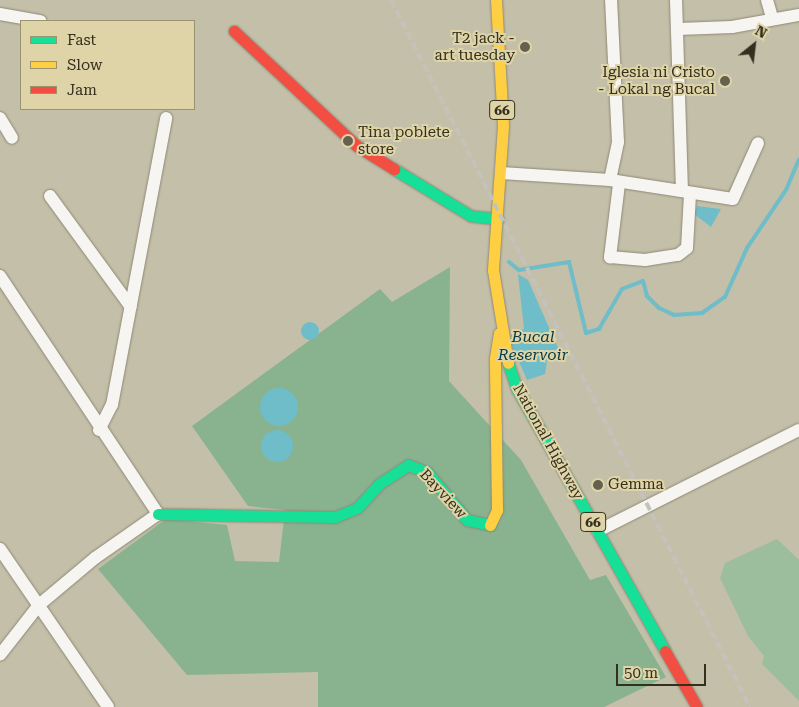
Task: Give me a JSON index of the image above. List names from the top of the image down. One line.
{"streets":{"street":["66","National Highway","Bayview"]},"crossings":[["National Highway","Bayview"]],"water":["Bucal Reservoir"],"places":["T2 jack - art tuesday","Iglesia ni Cristo - Lokal ng Bucal","Tina poblete store","Gemma"],"legend":["Fast","Slow","Jam"],"scale_bar":"50 m","north":"top right"}
